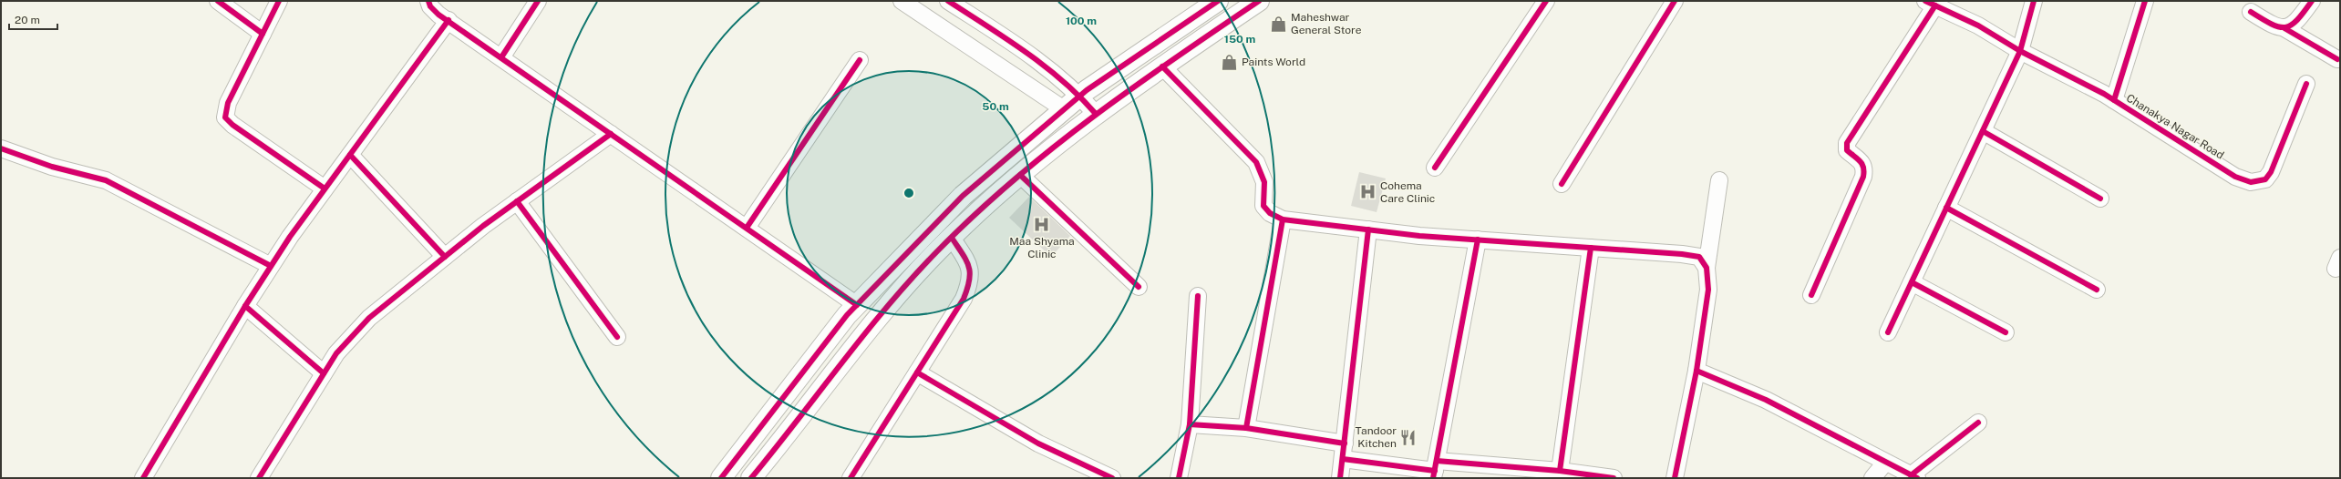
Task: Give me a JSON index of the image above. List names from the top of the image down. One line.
{"streets":{"street":["Chanakya Nagar Road"]},"places":{"shop":["Maheshwar General Store","Paints World"],"hospital":["Cohema Care Clinic","Maa Shyama Clinic"],"restaurant":["Tandoor Kitchen"]},"scale_bar":"20 m","rings":["100 m","150 m","50 m"]}
